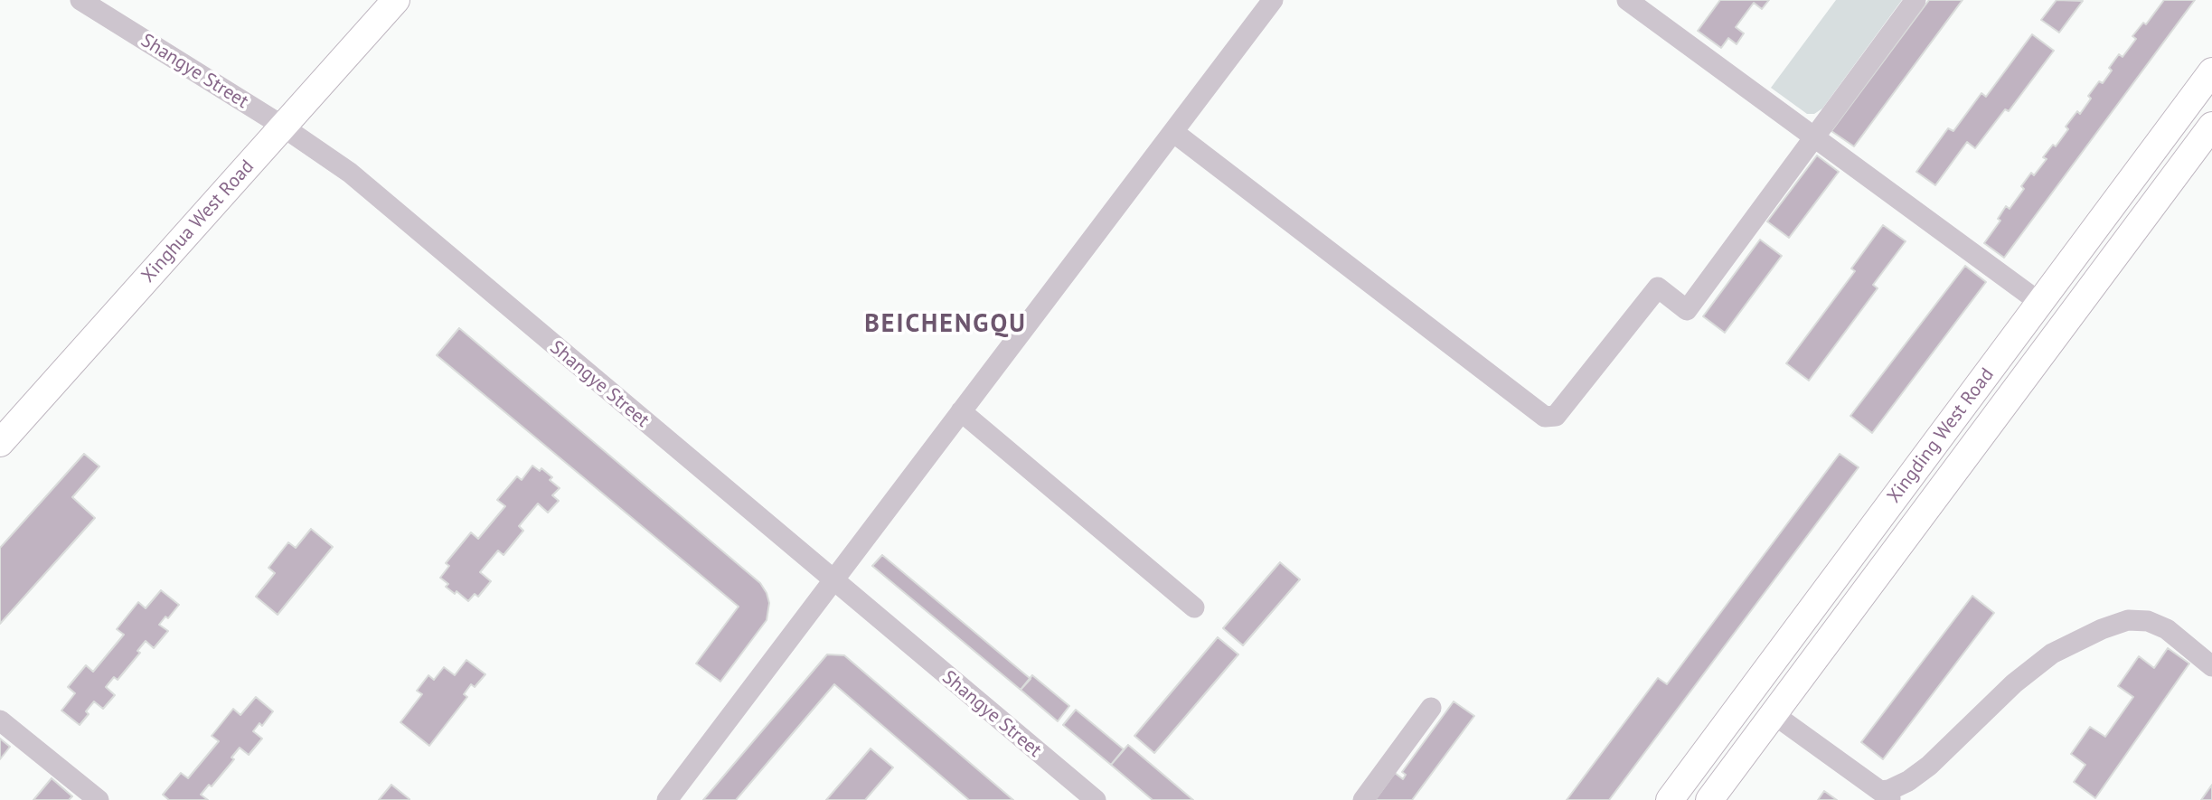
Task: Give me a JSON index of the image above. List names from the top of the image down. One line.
{"streets":{"main road":["Xinghua West Road","Xingding West Road"],"street":["Shangye Street"]},"crossings":[["Shangye Street","Xinghua West Road"]],"districts":["BEICHENGQU"]}
